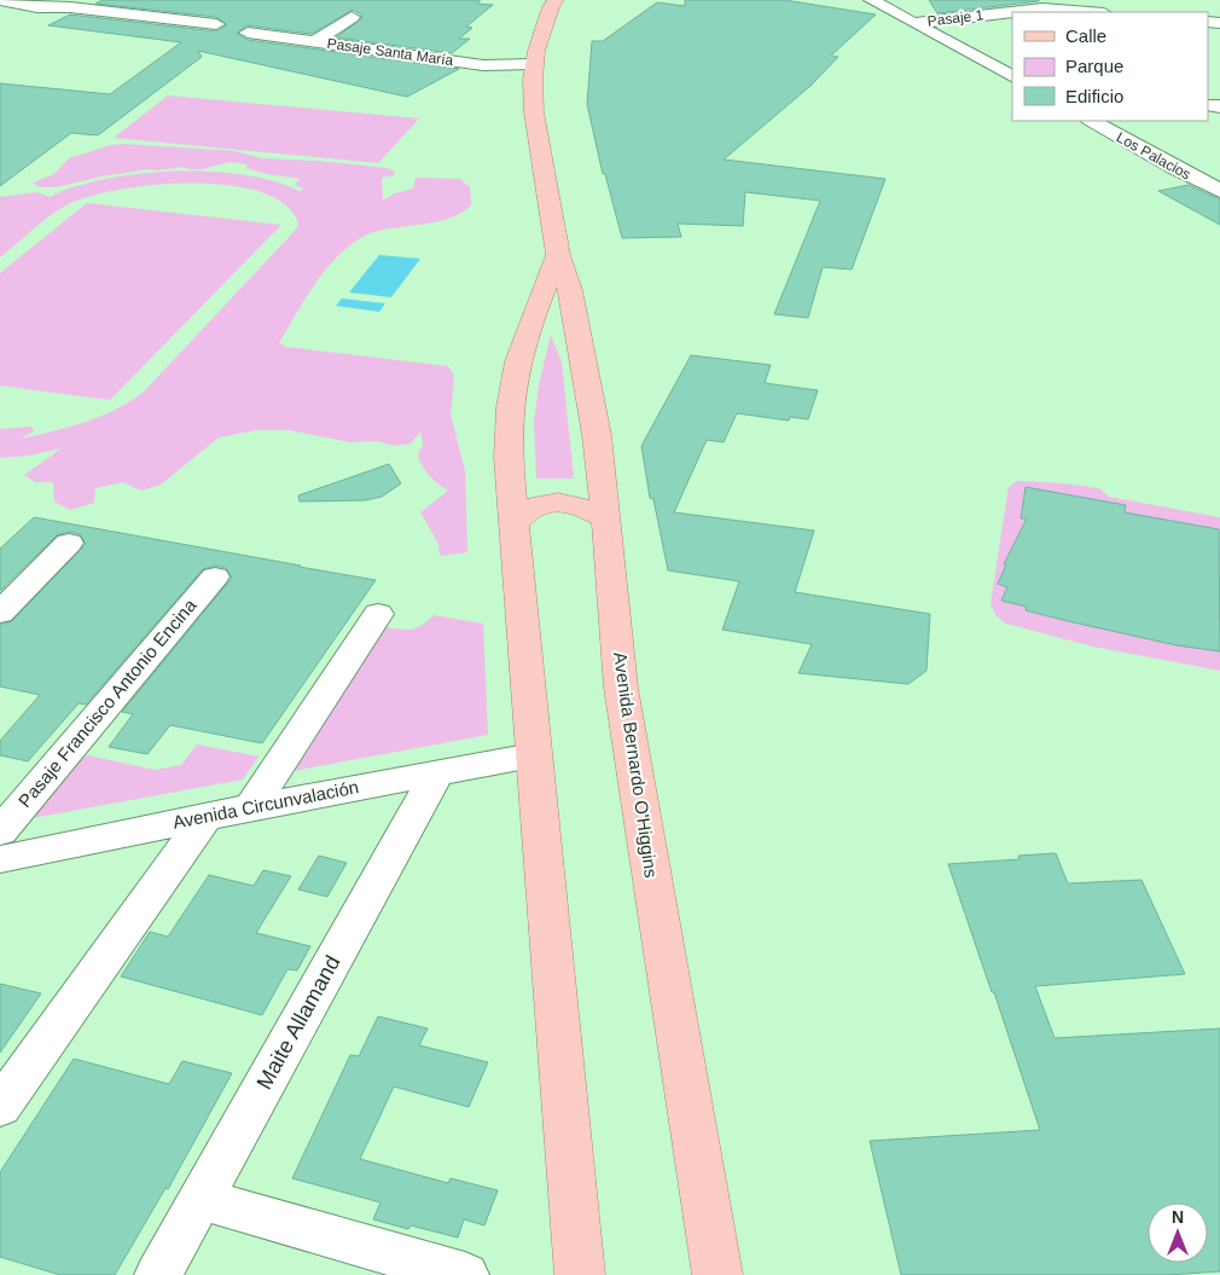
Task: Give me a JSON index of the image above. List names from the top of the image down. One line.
{"streets":{"main road":["Avenida Bernardo O'Higgins"],"street":["Pasaje 1","Pasaje Santa María","Los Palacios","Pasaje Francisco Antonio Encina","Avenida Circunvalación","Maite Allamand"]},"crossings":[["Pasaje Santa María","Avenida Bernardo O'Higgins"],["Avenida Circunvalación","Maite Allamand"]],"legend":["Calle","Parque","Edificio"],"north":"top"}
